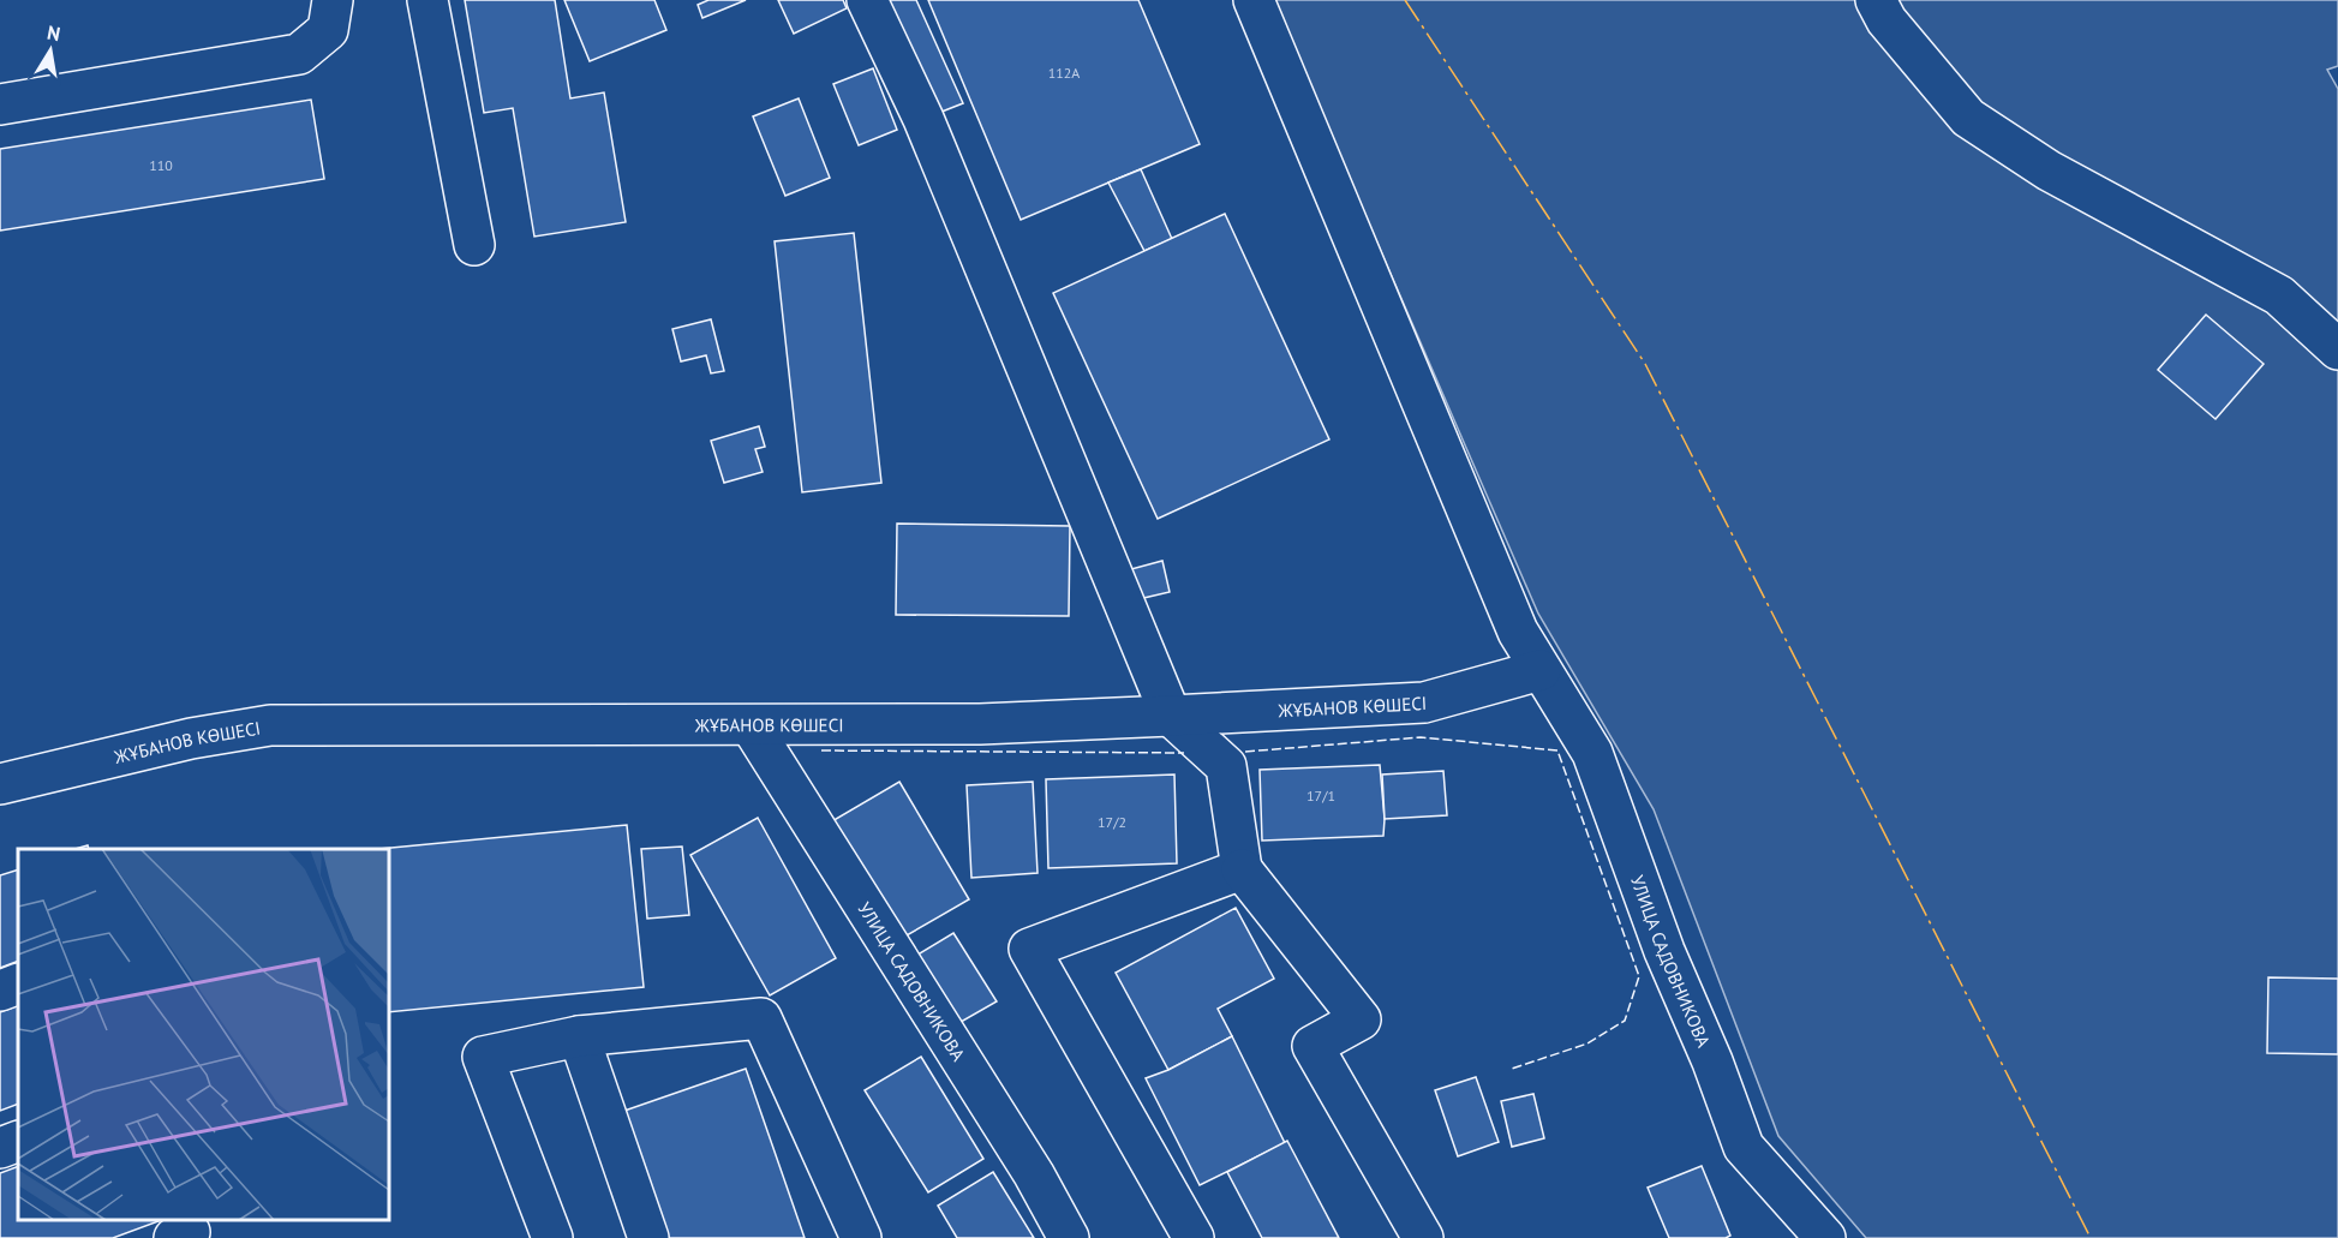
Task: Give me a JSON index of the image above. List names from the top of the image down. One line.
{"streets":{"street":["ЖҰБАНОВ КӨШЕСІ","УЛИЦА САДОВНИКОВА"]},"crossings":[["ЖҰБАНОВ КӨШЕСІ","УЛИЦА САДОВНИКОВА"]],"house_numbers":["112А","110","17/1","17/2"],"north":"top"}
